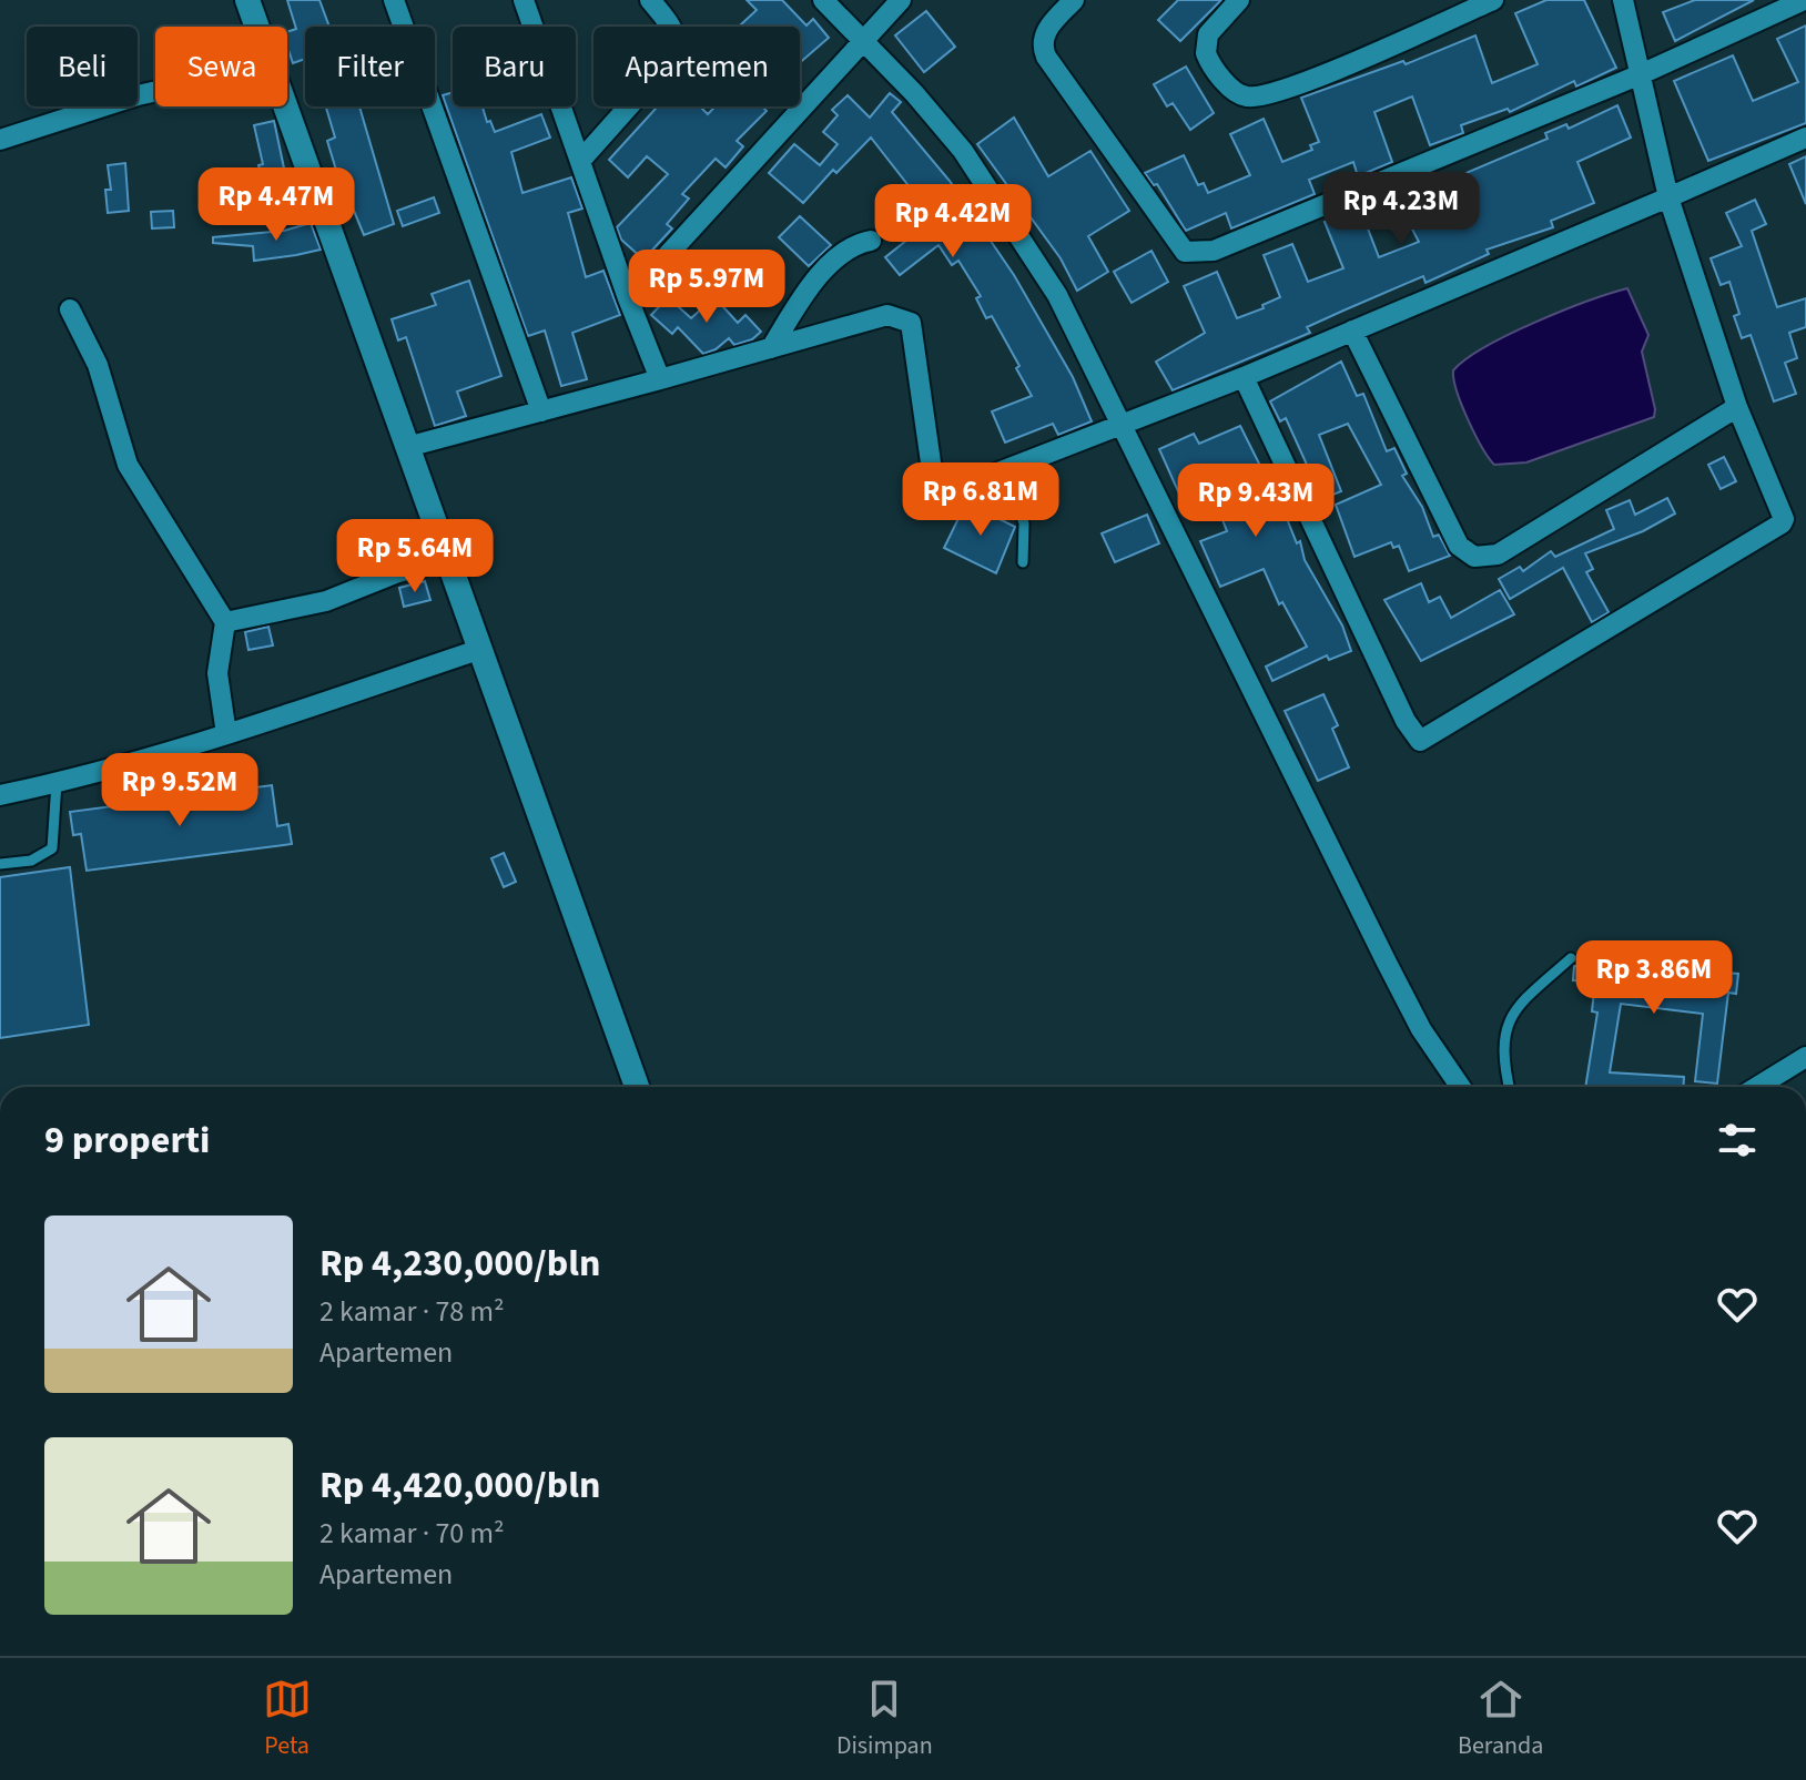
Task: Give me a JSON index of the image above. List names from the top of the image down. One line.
{"page":{"chip":["Beli","Sewa","Filter","Baru","Apartemen"],"price":["Rp 4.47M","Rp 4.23M","Rp 4.42M","Rp 5.97M","Rp 6.81M","Rp 9.43M","Rp 5.64M","Rp 9.52M","Rp 3.86M"],"heading":"9 properti","list":[{"name":"Rp 4,230,000/bln","note":"2 kamar · 78 m² · Apartemen"},{"name":"Rp 4,420,000/bln","note":"2 kamar · 70 m² · Apartemen"}],"tabs":["Peta","Disimpan","Beranda"]}}
